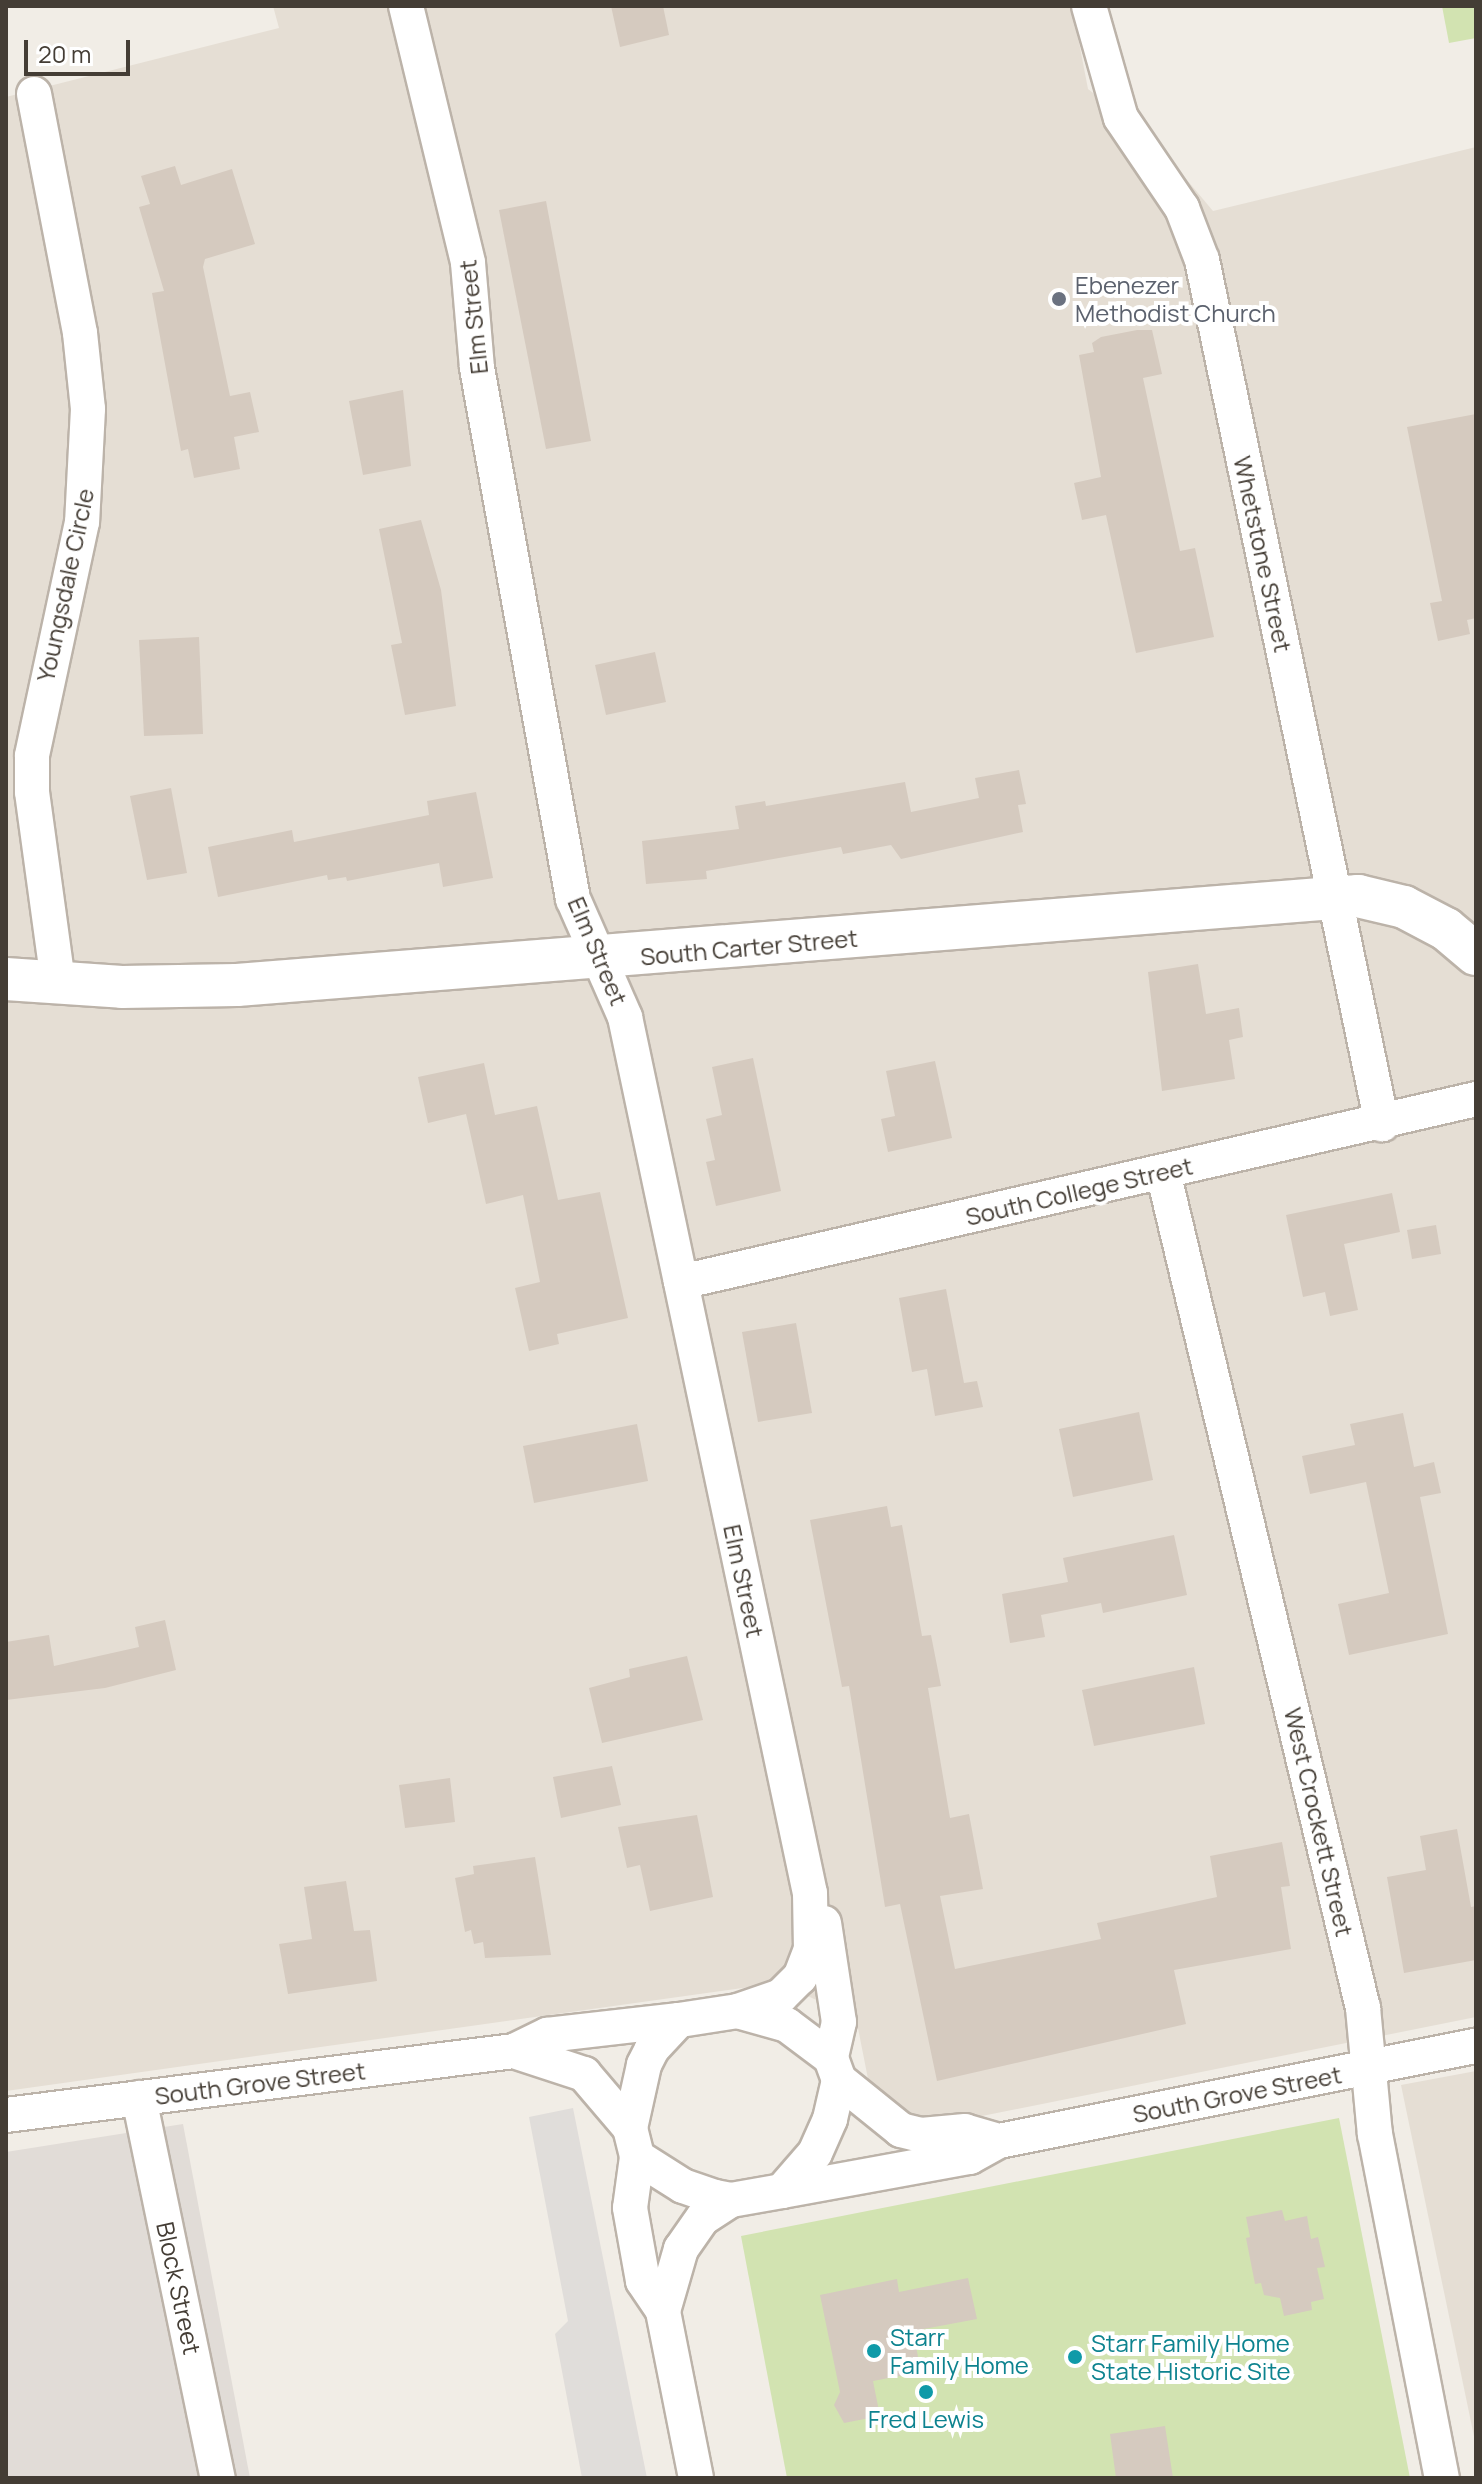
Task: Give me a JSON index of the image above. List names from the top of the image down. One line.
{"streets":{"street":["Elm Street","Whetstone Street","Youngsdale Circle","South Carter Street","South College Street","West Crockett Street","South Grove Street","Block Street"]},"crossings":[["Elm Street","South Carter Street"],["Elm Street","South College Street"],["Elm Street","South Grove Street"],["Whetstone Street","South Carter Street"],["Whetstone Street","South College Street"],["Youngsdale Circle","South Carter Street"],["South College Street","West Crockett Street"],["West Crockett Street","South Grove Street"],["South Grove Street","Block Street"]],"places":["Ebenezer Methodist Church","Starr Family Home","Starr Family Home State Historic Site","Fred Lewis"],"scale_bar":"20 m"}
